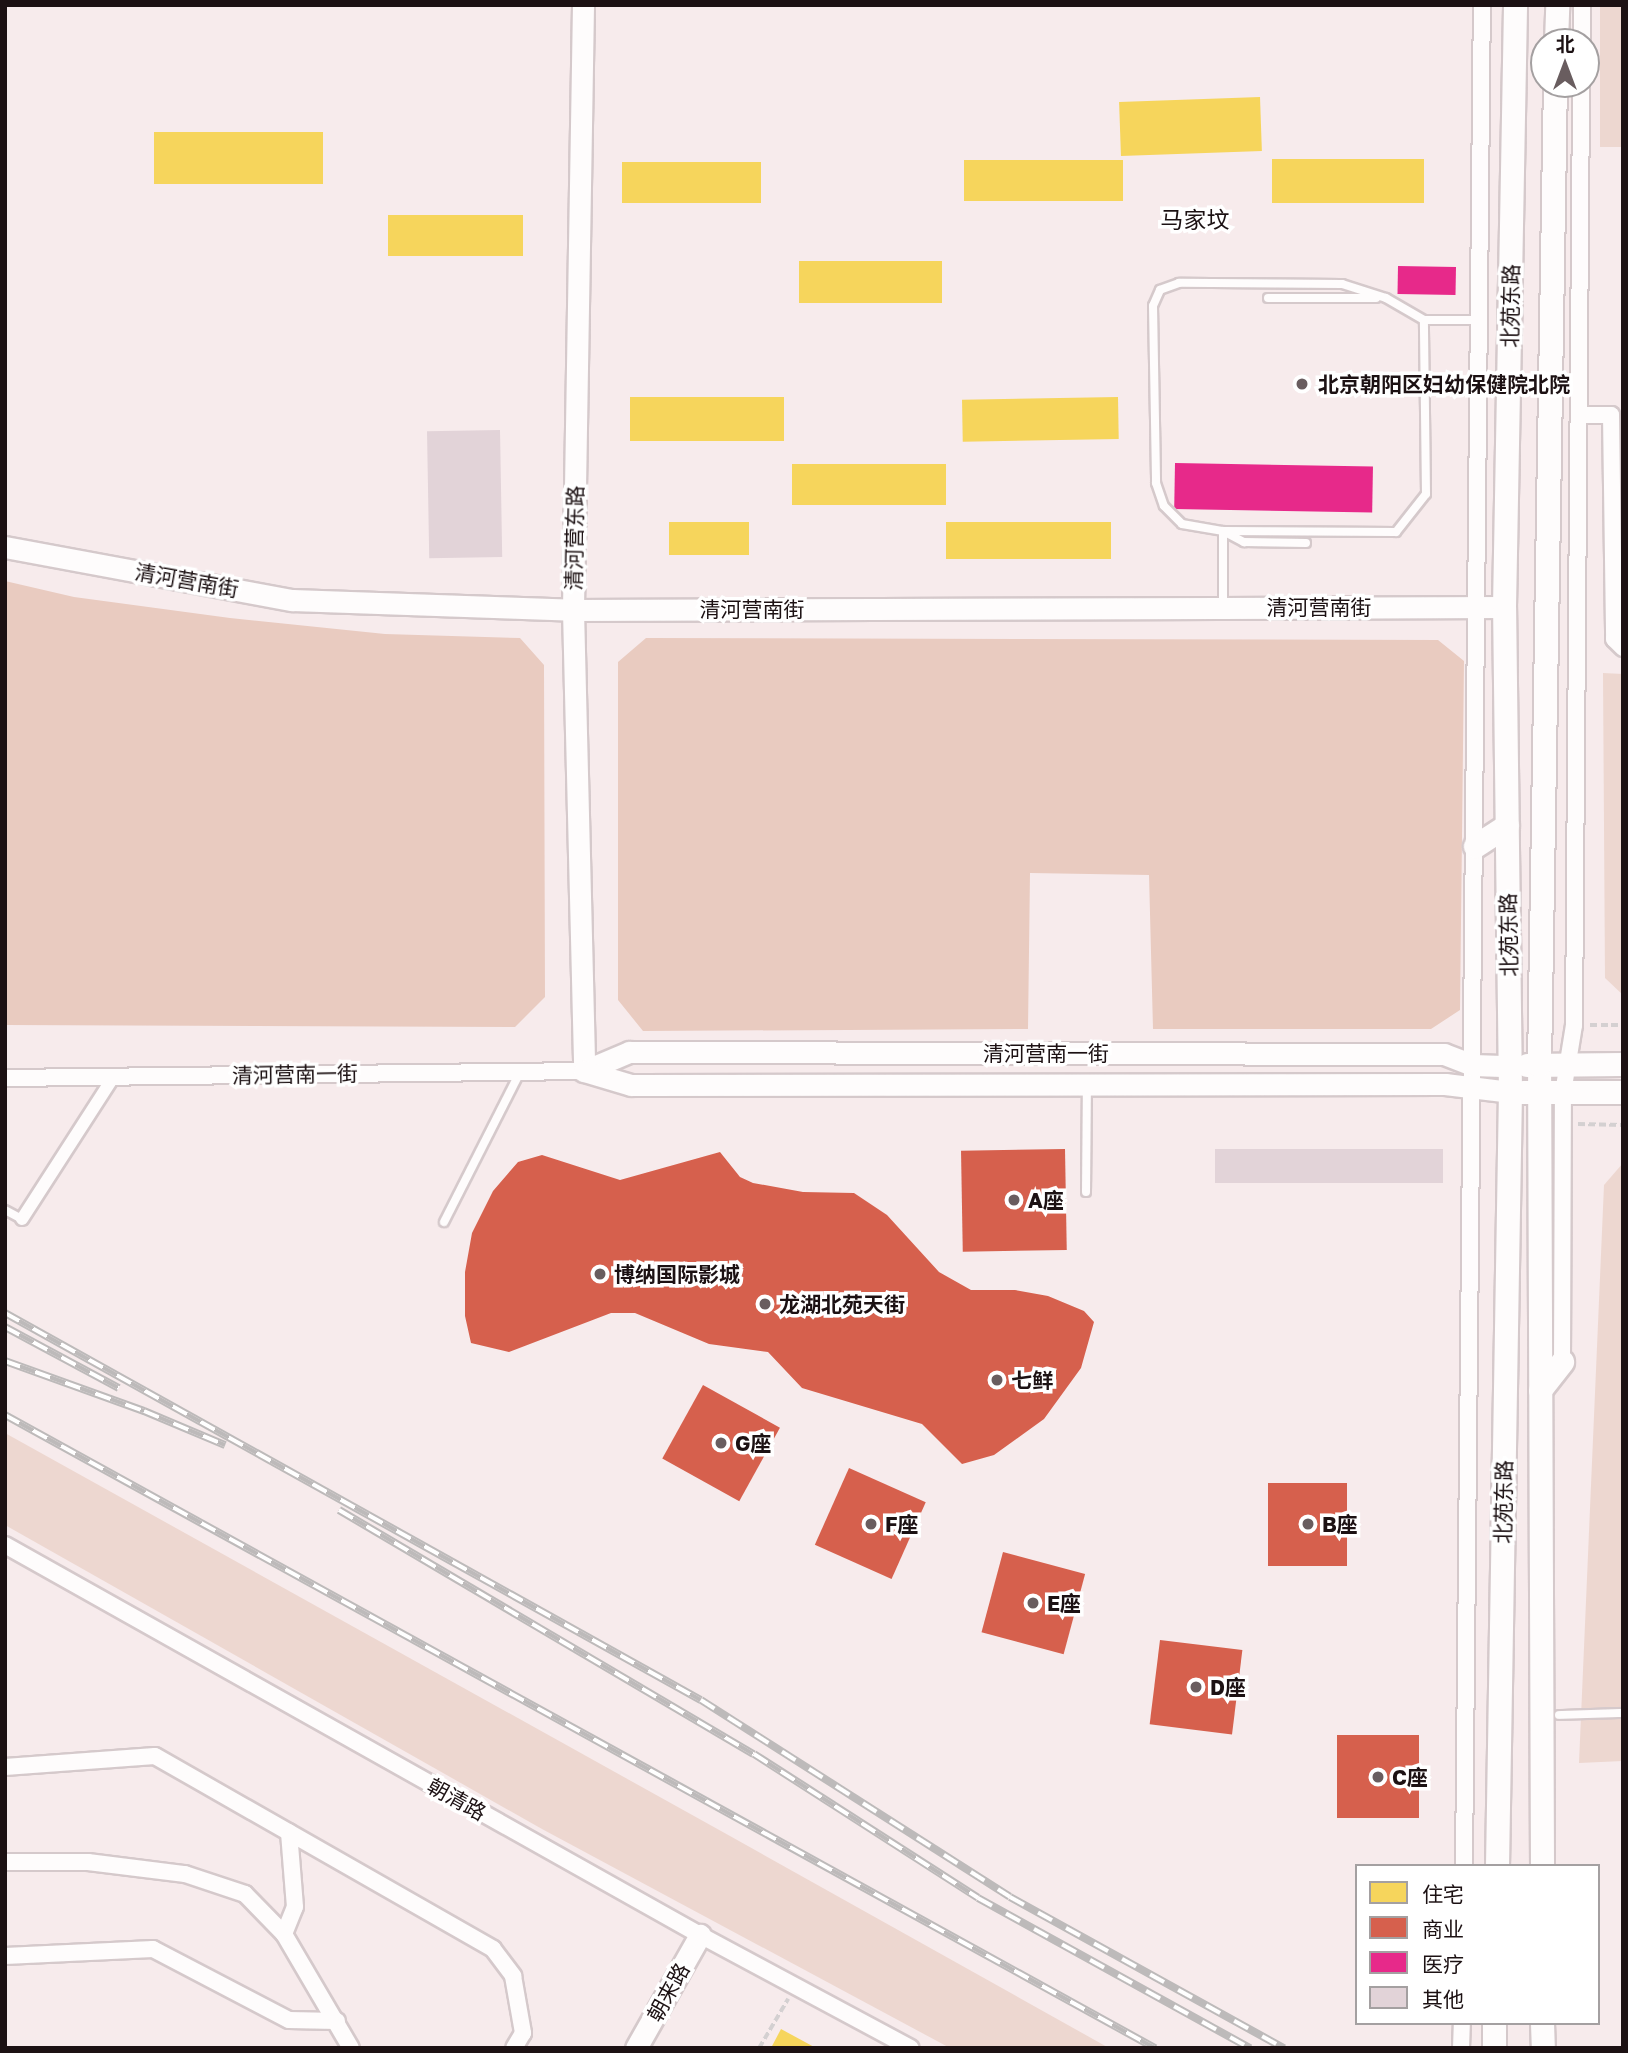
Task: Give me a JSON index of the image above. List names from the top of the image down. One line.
{"streets":{"main road":["北苑东路"],"street":["清河营东路","清河营南街","清河营南一街","朝清路","朝来路"]},"crossings":[["北苑东路","清河营南街"],["北苑东路","清河营南一街"],["清河营东路","清河营南街"],["清河营东路","清河营南一街"],["朝清路","朝来路"]],"districts":["马家坟"],"places":["北京朝阳区妇幼保健院北院","A座","博纳国际影城","龙湖北苑天街","七鲜","G座","F座","B座","E座","D座","C座"],"legend":["住宅","商业","医疗","其他"],"north":"top"}
